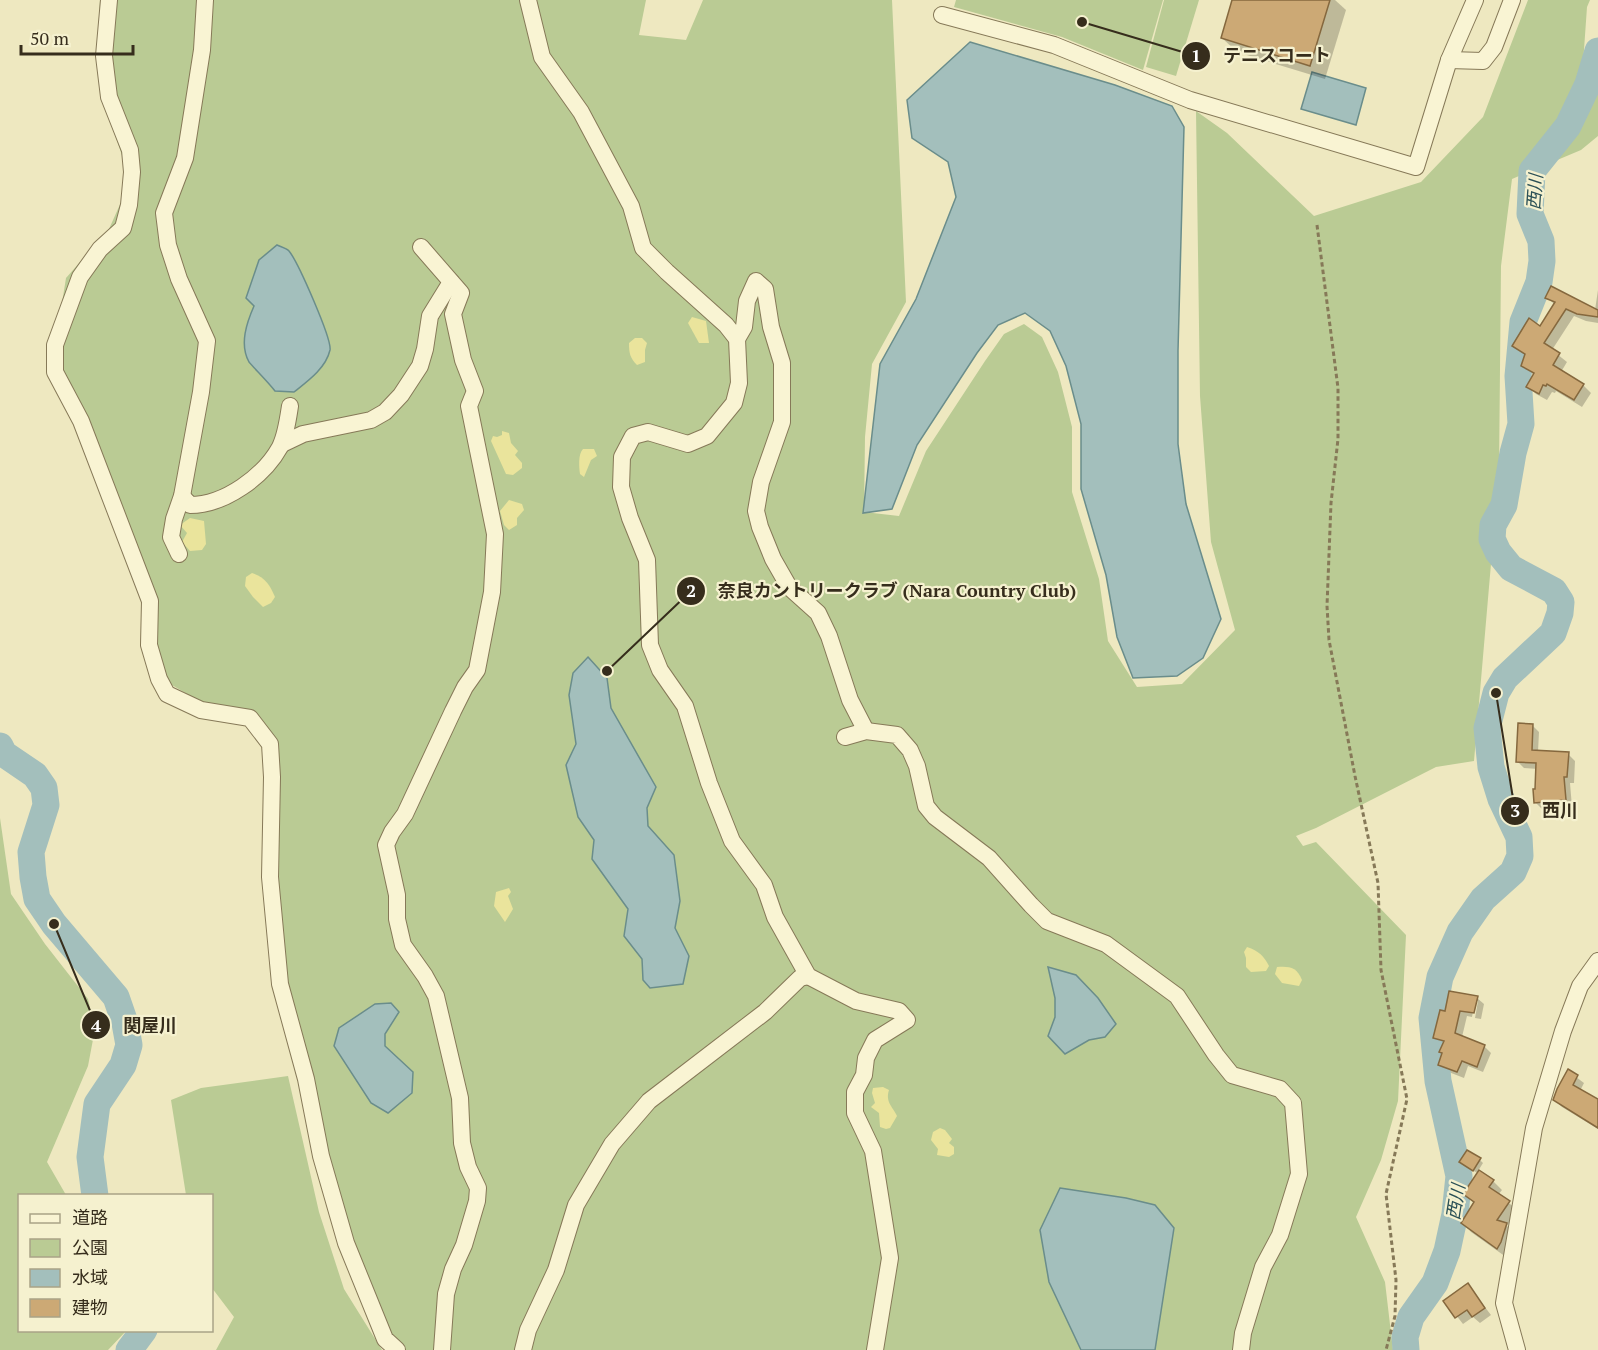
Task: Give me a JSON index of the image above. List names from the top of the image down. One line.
{"water":["西川"],"places":["テニスコート","奈良カントリークラブ (Nara Country Club)","西川","関屋川"],"legend":["道路","公園","水域","建物"],"scale_bar":"50 m"}
